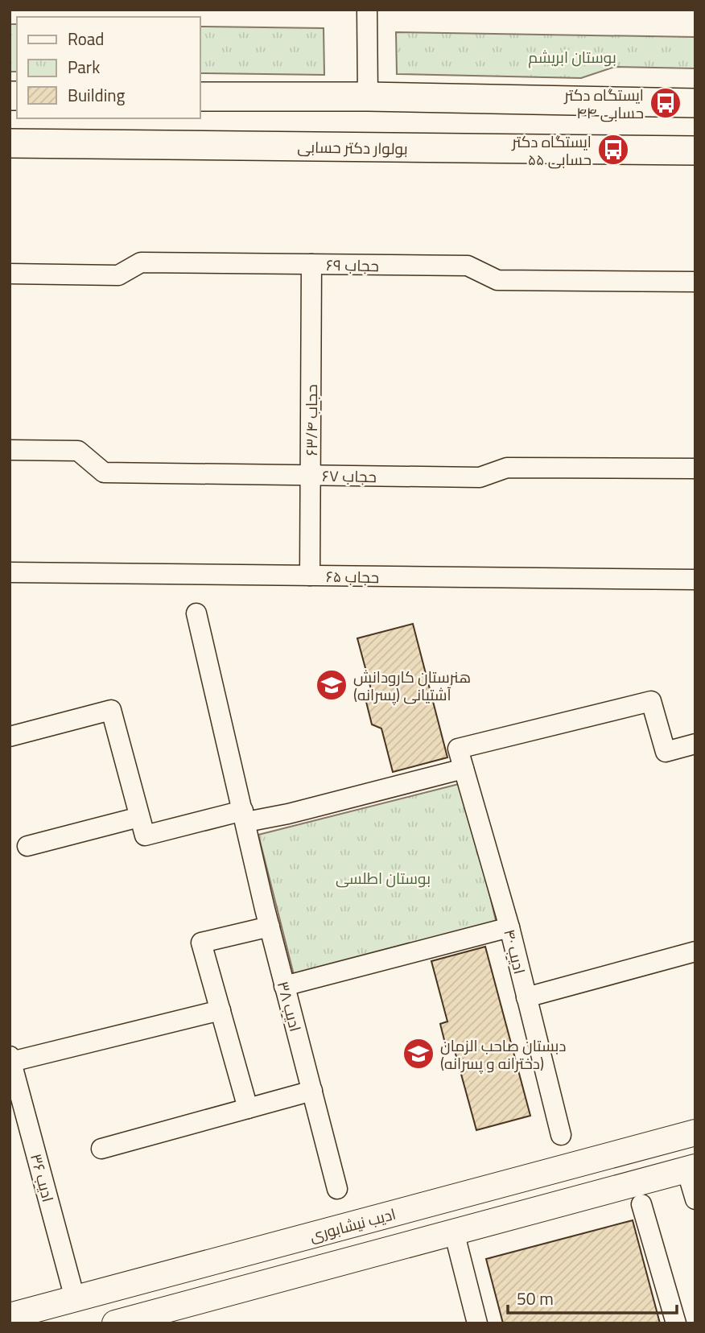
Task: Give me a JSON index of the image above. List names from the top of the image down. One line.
{"streets":{"main road":["بولوار دکتر حسابی"],"street":["حجاب ۶۹","حجاب ۶۳/۴","حجاب ۶۷","حجاب ۶۵","ادیب ۴۰","ادیب ۳۸","ادیب ۳۶","ادیب نیشابوری"]},"crossings":[["حجاب ۶۹","حجاب ۶۳/۴"],["حجاب ۶۳/۴","حجاب ۶۷"],["حجاب ۶۳/۴","حجاب ۶۵"],["ادیب ۳۶","ادیب نیشابوری"]],"parks":["بوستان ابریشم","بوستان اطلسی"],"places":{"bus stop":["ایستگاه دکتر حسابی ۴۴","ایستگاه دکتر حسابی ۵۵"],"school or university":["هنرستان کارودانش آشتیانی (پسرانه)","دبستان صاحب الزمان (دخترانه و پسرانه)"]},"legend":["Road","Park","Building"],"scale_bar":"50 m"}
